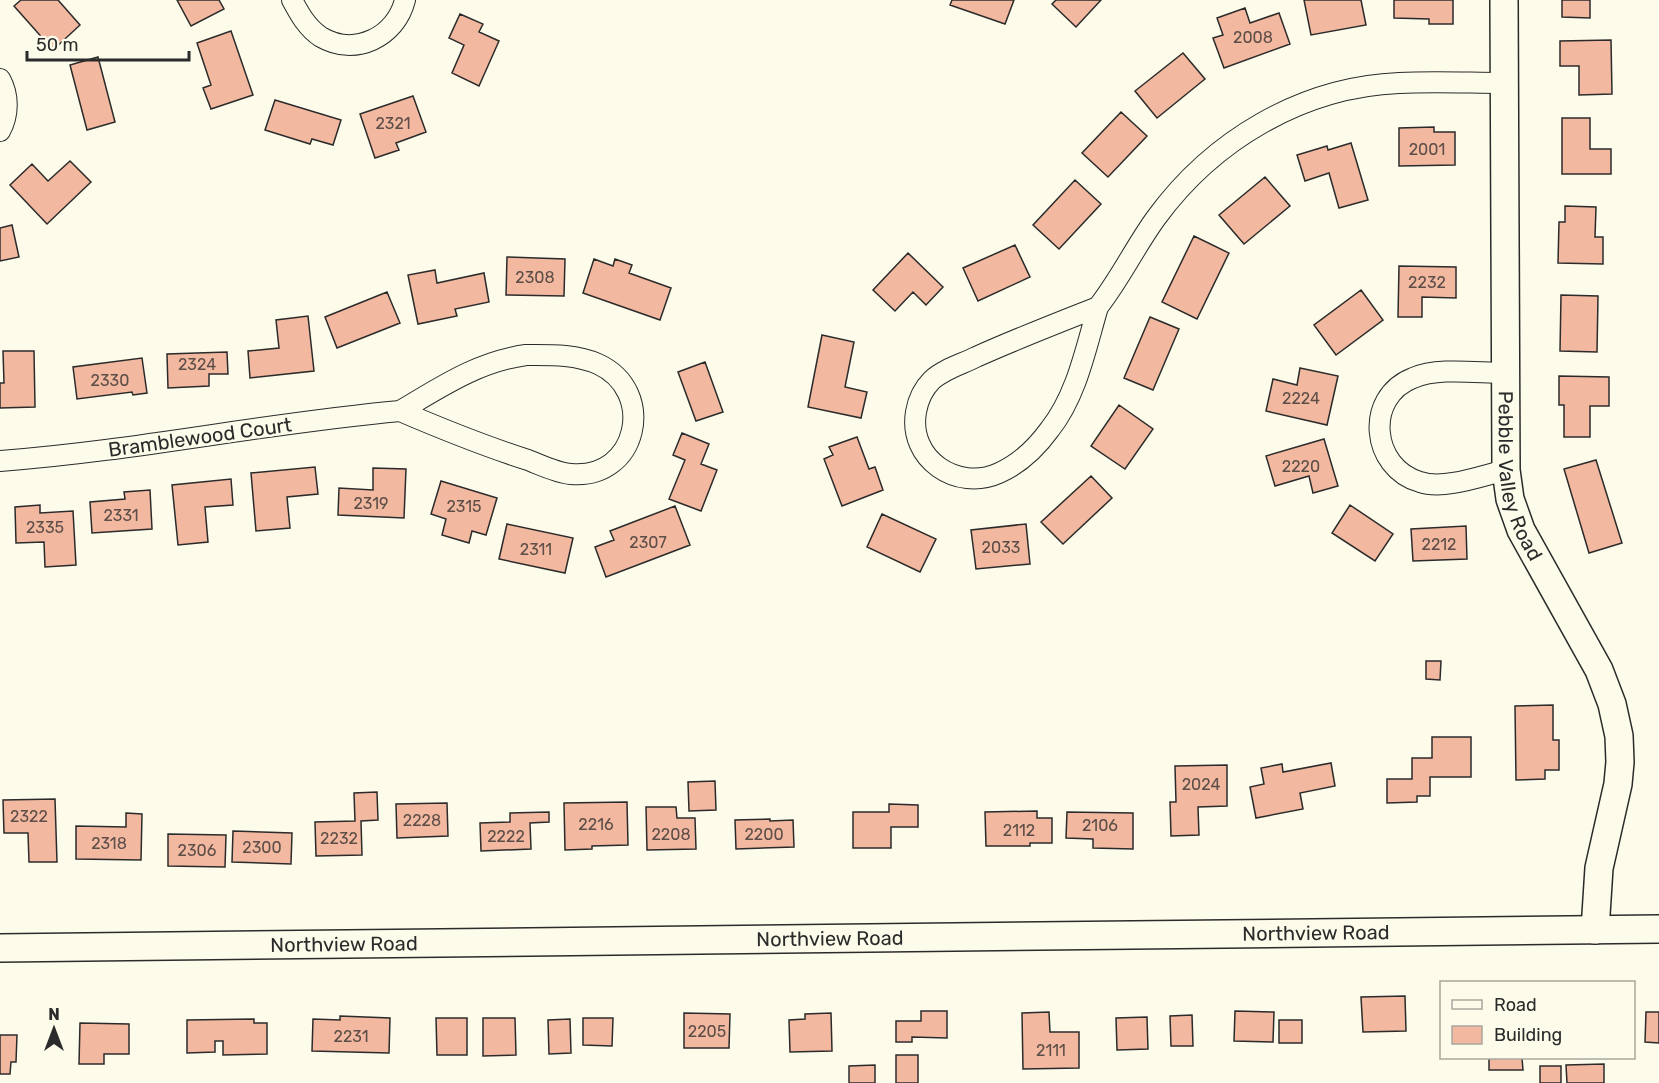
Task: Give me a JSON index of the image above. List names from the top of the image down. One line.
{"streets":{"street":["Bramblewood Court","Pebble Valley Road","Northview Road"]},"crossings":[["Pebble Valley Road","Northview Road"]],"house_numbers":["2008","2321","2001","2308","2232","2324","2330","2224","2220","2319","2315","2331","2335","2307","2212","2033","2311","2024","2322","2228","2216","2106","2112","2208","2200","2222","2232","2318","2300","2306","2205","2231","2111"],"legend":["Road","Building"],"scale_bar":"50 m","north":"top"}
